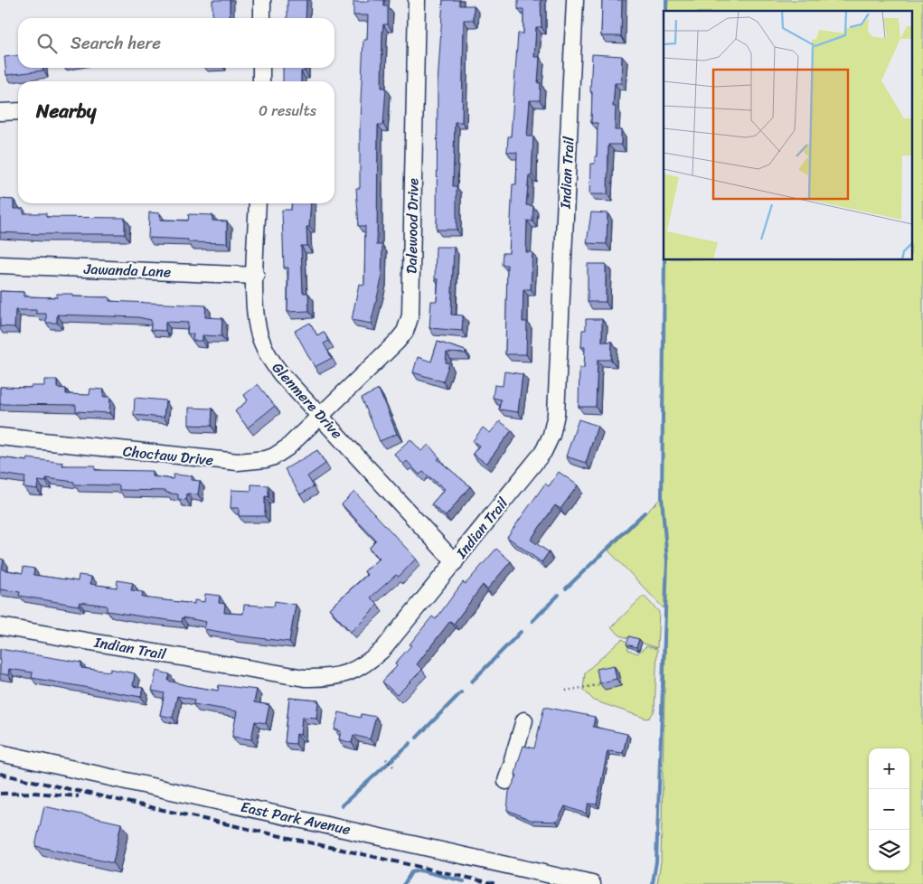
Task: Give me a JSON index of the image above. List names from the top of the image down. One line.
{"streets":{"street":["Indian Trail","Dalewood Drive","Jawanda Lane","Glenmere Drive","Choctaw Drive","East Park Avenue"]},"crossings":[["Indian Trail","Glenmere Drive"],["Dalewood Drive","Glenmere Drive"],["Dalewood Drive","Choctaw Drive"],["Jawanda Lane","Glenmere Drive"],["Glenmere Drive","Choctaw Drive"]],"page":{"search":"Search here","heading":["Nearby","0 results"],"map_buttons":["+","−"]}}
